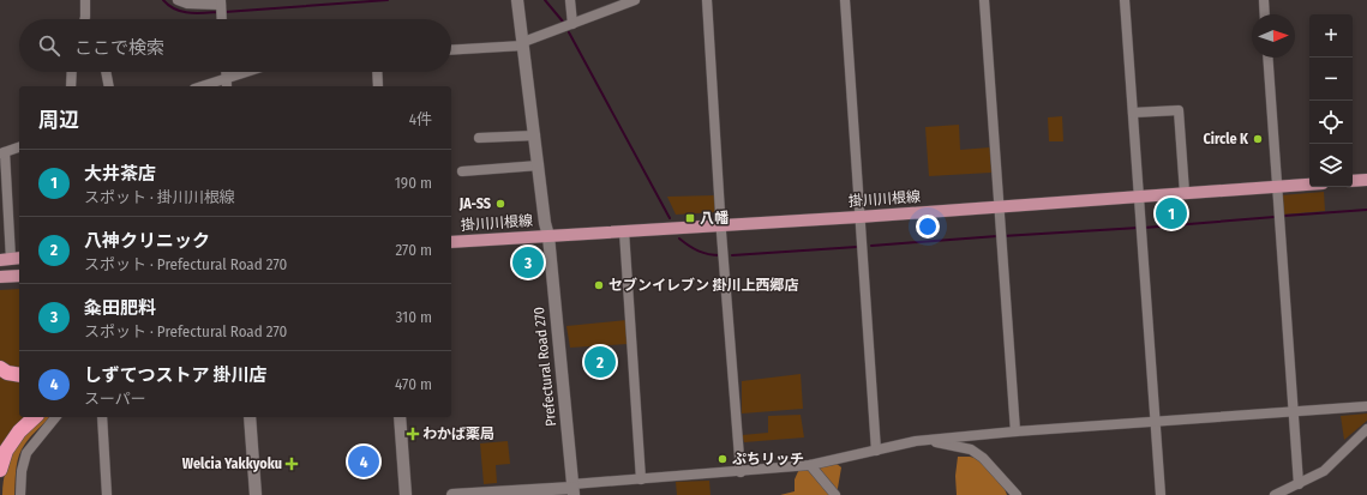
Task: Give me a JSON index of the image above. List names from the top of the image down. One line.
{"streets":{"main road":["掛川川根線"],"street":["Prefectural Road 270"]},"crossings":[["掛川川根線","Prefectural Road 270"]],"places":{"other":["Circle K","JA-SS","セブンイレブン 掛川上西郷店","ぷちリッチ"],"transit":["八幡"],"health":["わかば薬局","Welcia Yakkyoku"]},"north":"right","page":{"map_buttons":["+","−"],"search":"ここで検索","heading":["周辺","4件"],"list":[{"mark":"1","name":"大井茶店","note":"スポット · 掛川川根線","value":"190 m"},{"mark":"2","name":"八神クリニック","note":"スポット · Prefectural Road 270","value":"270 m"},{"mark":"3","name":"粂田肥料","note":"スポット · Prefectural Road 270","value":"310 m"},{"mark":"4","name":"しずてつストア 掛川店","note":"スーパー","value":"470 m"}],"pins":["1","3","2","4"]}}
